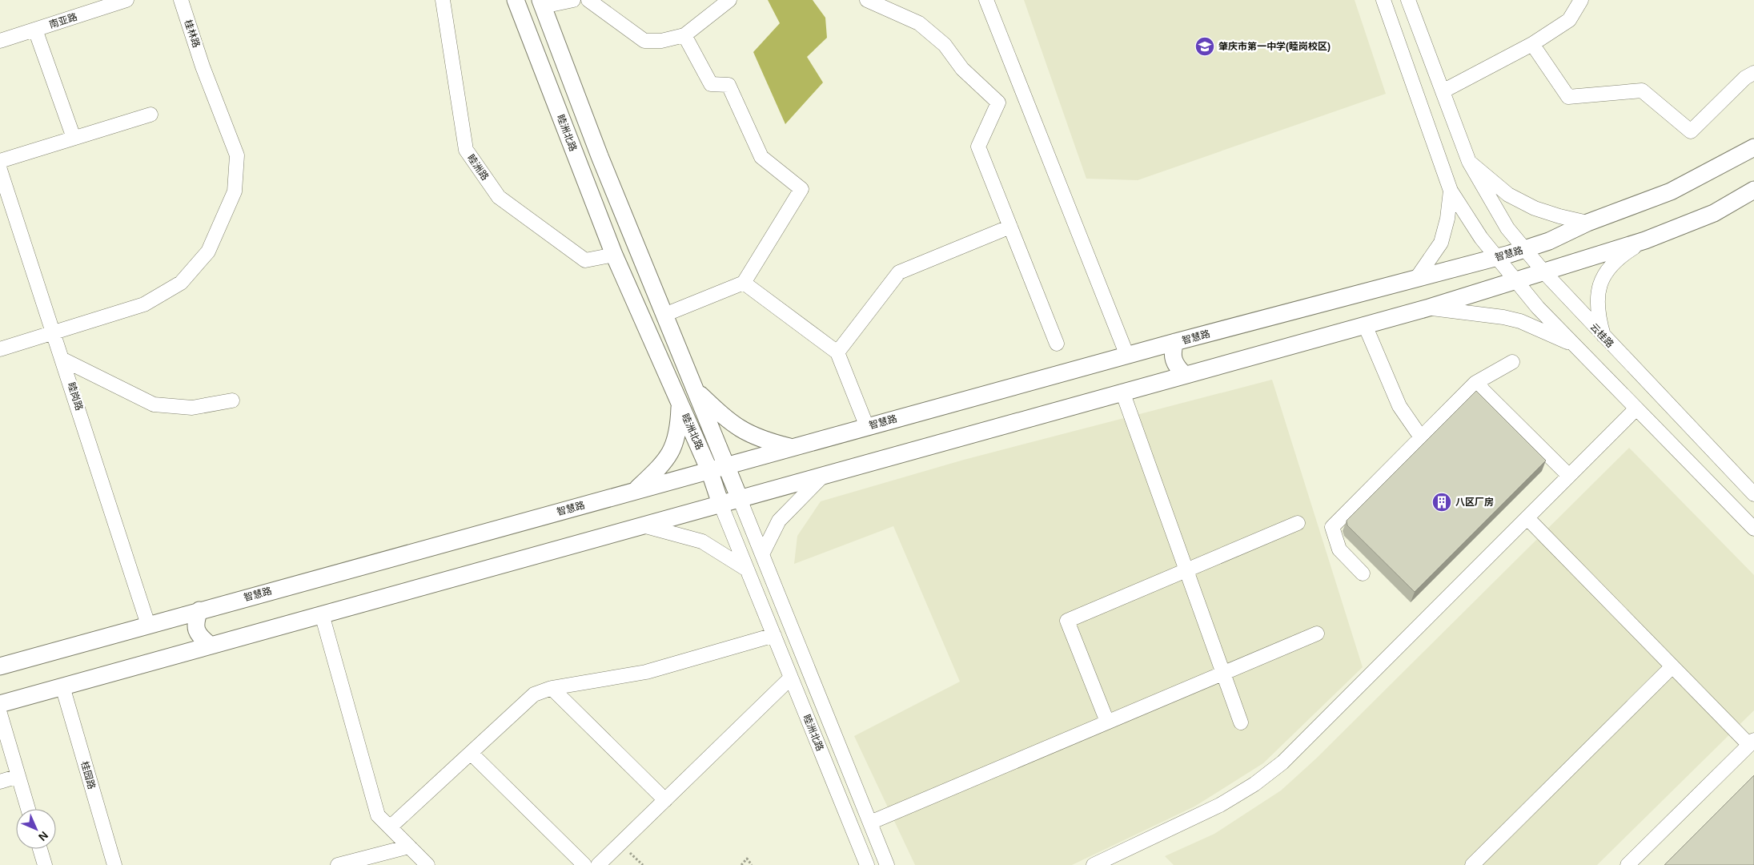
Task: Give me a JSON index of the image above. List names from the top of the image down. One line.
{"streets":{"main road":["睦洲北路","智慧路"],"street":["南亚路","桂林路","睦洲路","云桂路","睦岗路","桂园路"]},"crossings":[["桂林路","睦岗路"],["睦洲北路","睦洲路"],["睦洲北路","智慧路"],["智慧路","云桂路"],["智慧路","睦岗路"]],"places":{"school or university":["肇庆市第一中学(睦岗校区)"],"building":["八区厂房"]},"north":"bottom right"}
